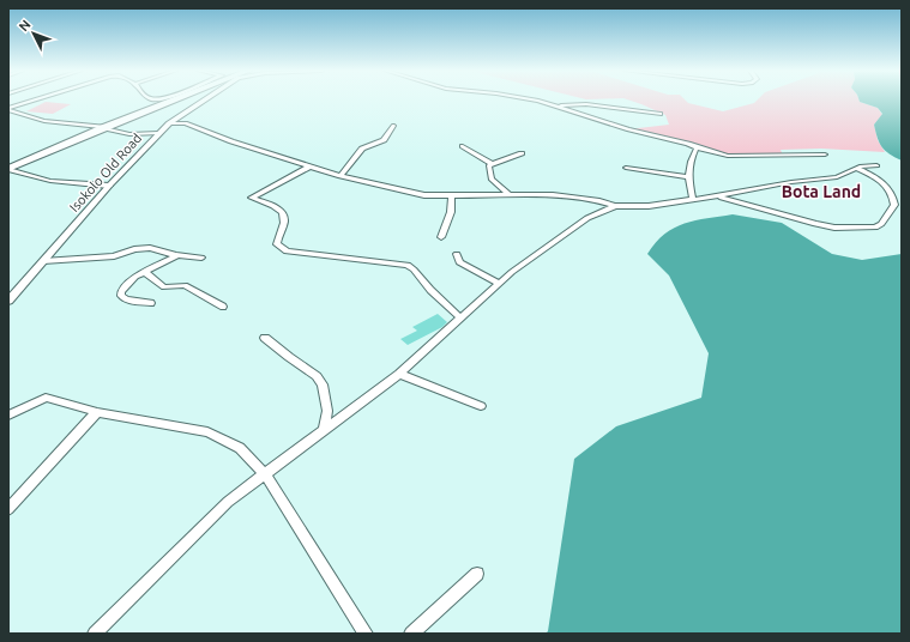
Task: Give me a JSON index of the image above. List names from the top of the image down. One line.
{"streets":{"street":["Isokolo Old Road"]},"districts":["Bota Land"],"north":"top left"}
